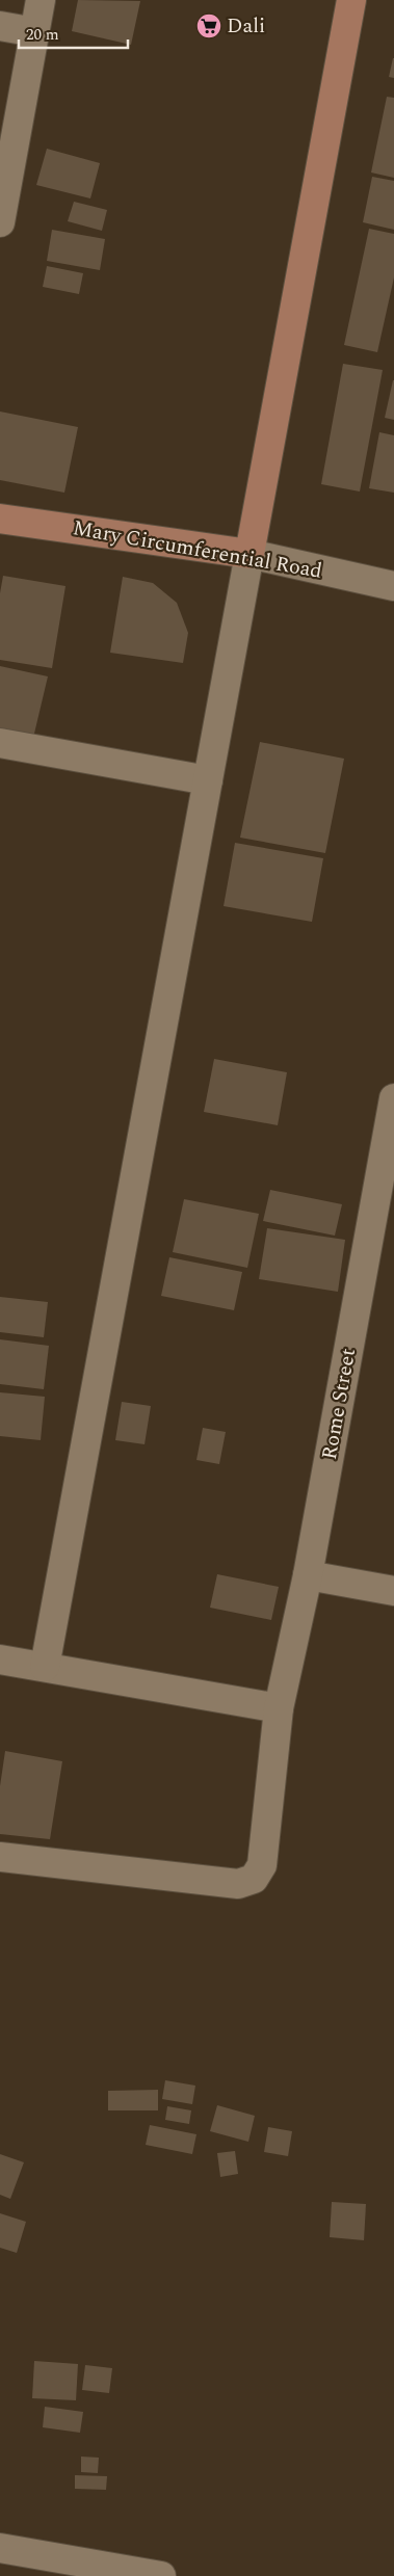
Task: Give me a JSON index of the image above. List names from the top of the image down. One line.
{"streets":{"street":["Mary Circumferential Road","Rome Street"]},"places":{"supermarket":["Dali"]},"scale_bar":"20 m"}
